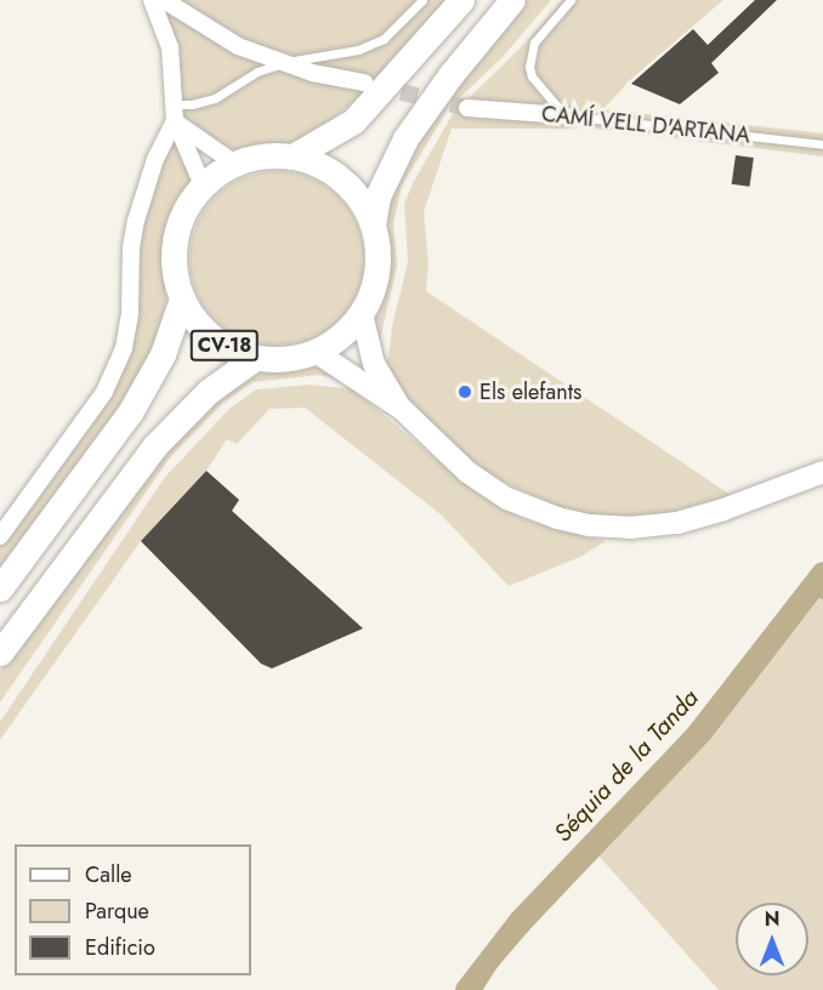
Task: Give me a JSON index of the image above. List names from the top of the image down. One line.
{"streets":{"main road":["CV-18"],"street":["CAMÍ VELL D'ARTANA"]},"water":["Séquia de la Tanda"],"places":["Els elefants"],"legend":["Calle","Parque","Edificio"],"north":"top"}
